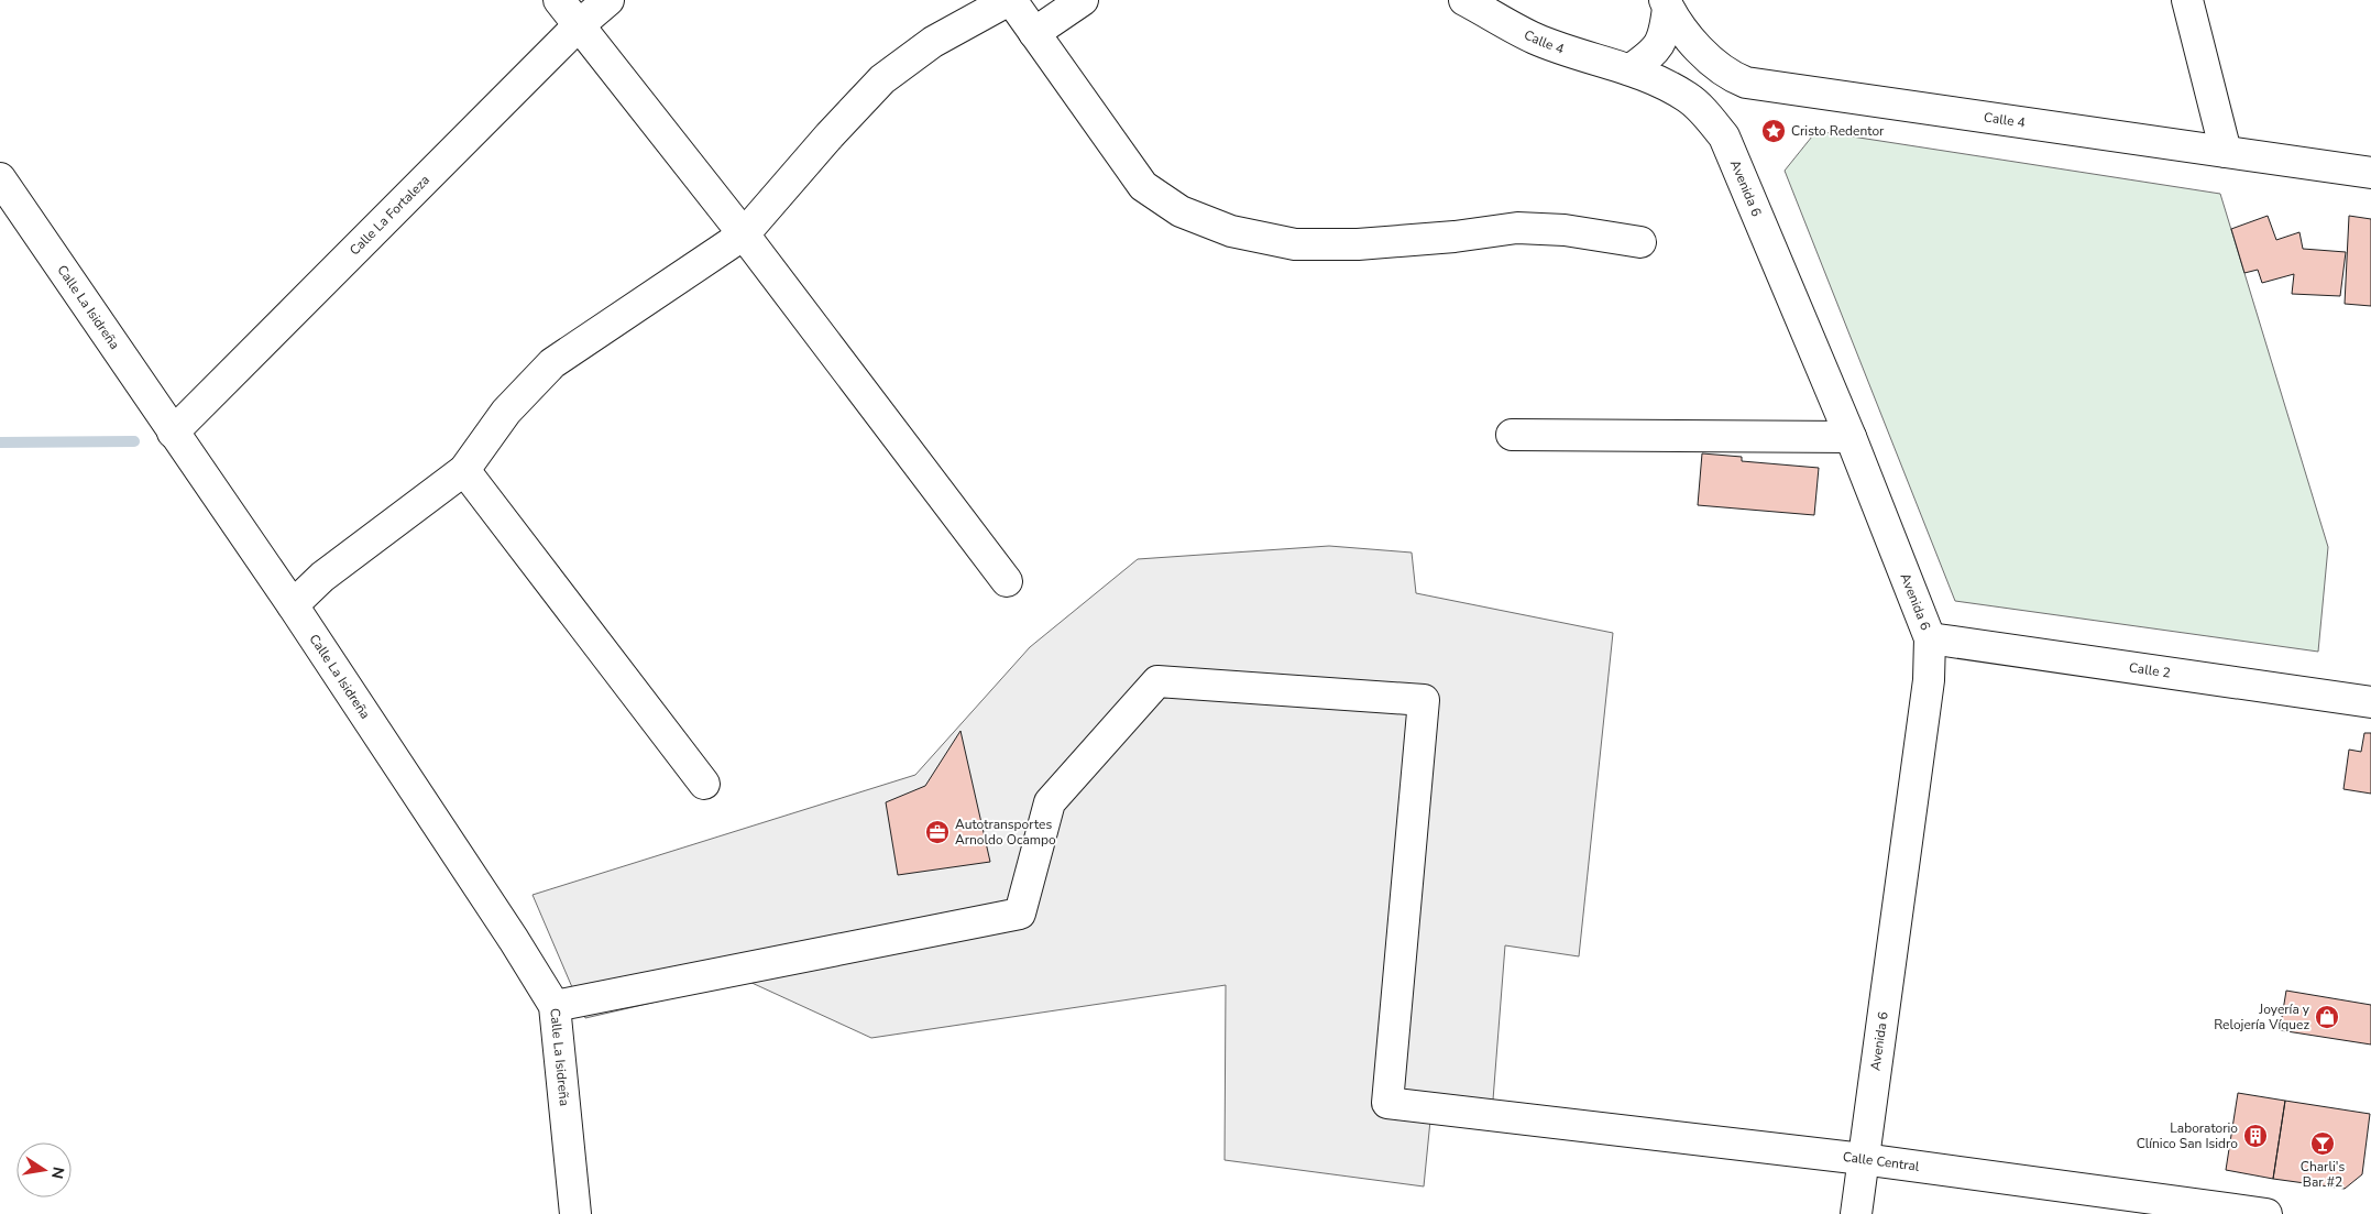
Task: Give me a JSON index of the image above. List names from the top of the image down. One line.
{"streets":{"street":["Calle 4","Avenida 6","Calle La Fortaleza","Calle La Isidreña","Calle 2","Calle Central"]},"crossings":[["Calle 4","Avenida 6"],["Avenida 6","Calle 2"],["Avenida 6","Calle Central"],["Calle La Fortaleza","Calle La Isidreña"],["Calle La Isidreña","Calle Central"]],"places":{"place":["Cristo Redentor"],"office":["Autotransportes Arnoldo Ocampo"],"shop":["Joyería y Relojería Víquez"],"building":["Laboratorio Clínico San Isidro"],"bar":["Charli's Bar #2"]},"north":"right"}
